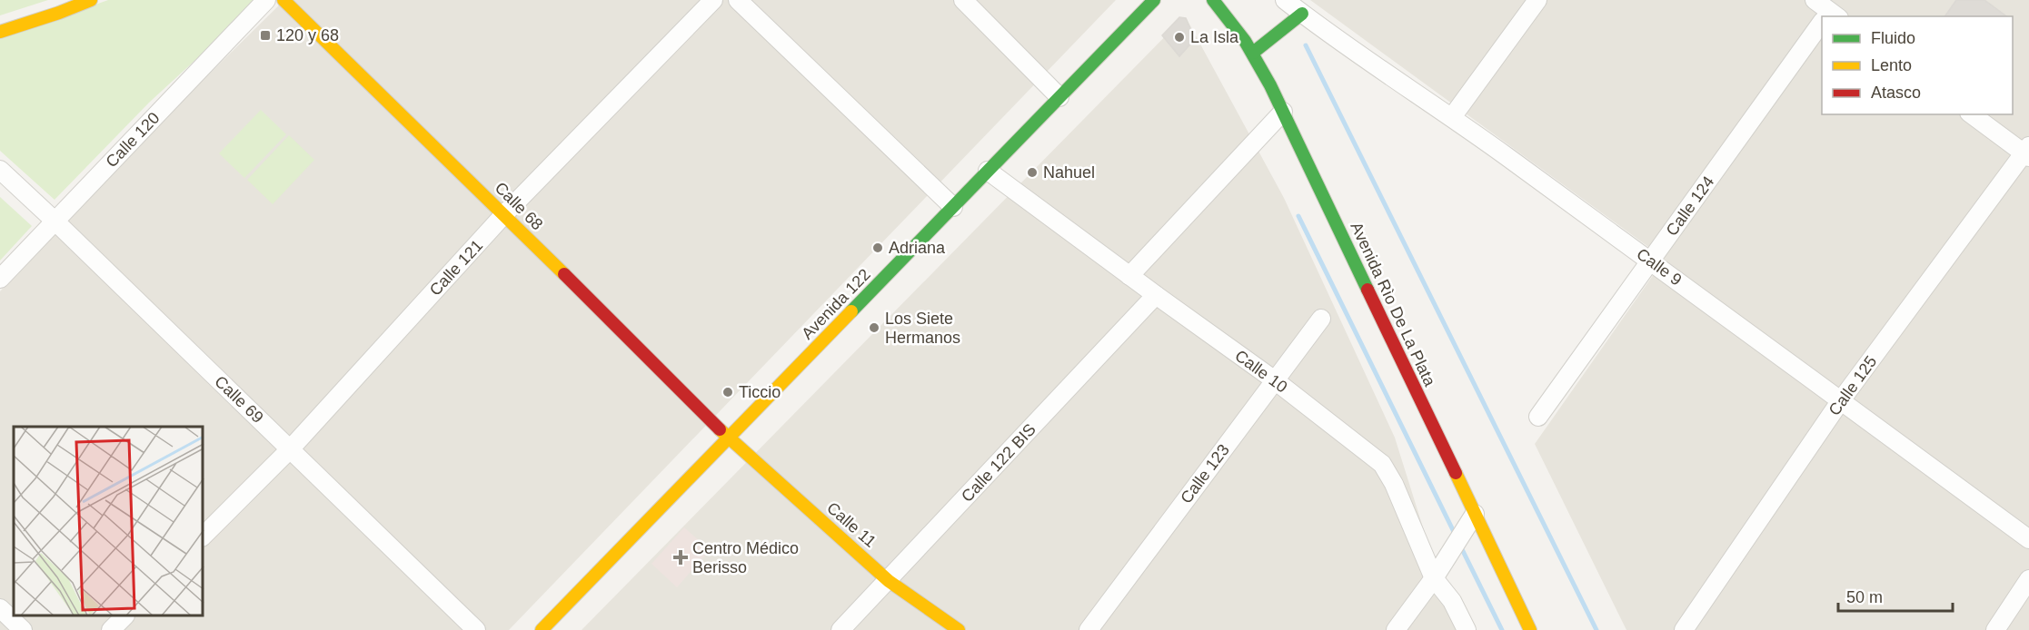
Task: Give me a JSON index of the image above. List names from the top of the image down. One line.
{"streets":{"main road":["Calle 68","Avenida 122","Avenida Rìo De La Plata","Calle 11"],"street":["Calle 120","Calle 124","Calle 9","Calle 121","Calle 10","Calle 125","Calle 69","Calle 122 BIS","Calle 123"]},"crossings":[["Calle 120","Calle 69"],["Calle 68","Calle 121"],["Calle 68","Avenida 122"],["Calle 68","Calle 11"],["Calle 124","Calle 9"],["Calle 9","Calle 125"],["Calle 121","Calle 69"],["Avenida 122","Calle 10"],["Avenida 122","Calle 11"],["Calle 10","Calle 122 BIS"],["Calle 10","Calle 123"],["Calle 122 BIS","Calle 11"]],"places":{"transit":["120 y 68"],"other":["La Isla","Nahuel","Adriana","Los Siete Hermanos","Ticcio"],"health":["Centro Médico Berisso"]},"legend":["Fluido","Lento","Atasco"],"scale_bar":"50 m"}
